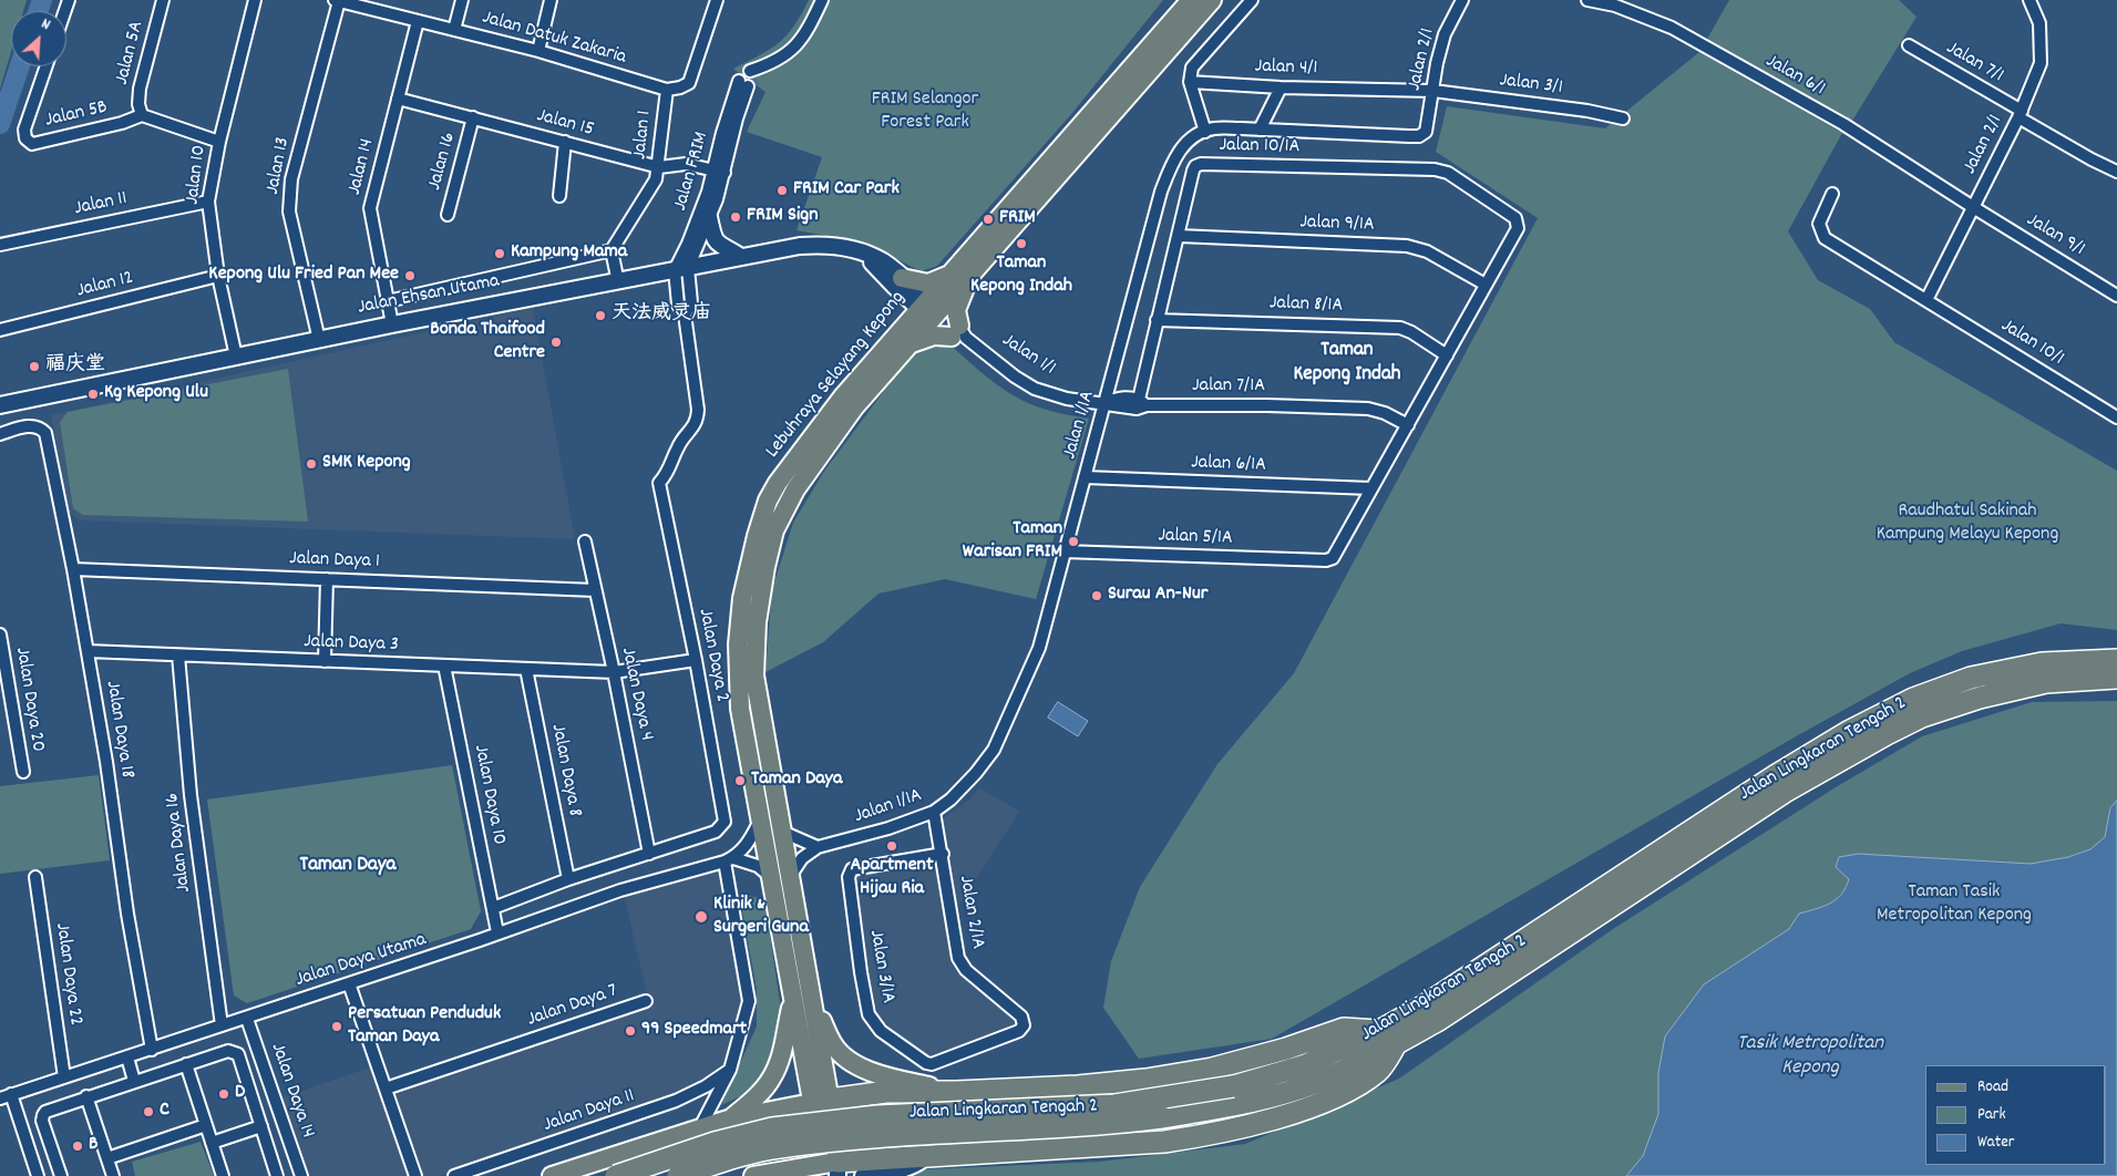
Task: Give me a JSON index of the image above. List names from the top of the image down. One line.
{"streets":{"highway":["Jalan Lingkaran Tengah 2"],"main road":["Lebuhraya Selayang Kepong"],"street":["Jalan Datuk Zakaria","Jalan 5A","Jalan 2/1","Jalan 7/1","Jalan 4/1","Jalan 6/1","Jalan 3/1","Jalan 5B","Jalan 15","Jalan 1","Jalan 10/1A","Jalan 16","Jalan 13","Jalan 14","Jalan FRIM","Jalan 10","Jalan 11","Jalan 9/1A","Jalan 9/1","Jalan 12","Jalan Ehsan Utama","Jalan 8/1A","Jalan 10/1","Jalan 1/1","Jalan 7/1A","Jalan 1/1A","Jalan 6/1A","Jalan 5/1A","Jalan Daya 1","Jalan Daya 3","Jalan Daya 2","Jalan Daya 4","Jalan Daya 20","Jalan Daya 18","Jalan Daya 8","Jalan Daya 10","Jalan Daya 16","Jalan 2/1A","Jalan Daya Utama","Jalan 3/1A","Jalan Daya 22","Jalan Daya 7","Jalan Daya 14","Jalan Daya 11"]},"crossings":[["Jalan Datuk Zakaria","Jalan 1"],["Jalan Datuk Zakaria","Jalan 13"],["Jalan Datuk Zakaria","Jalan 14"],["Jalan 5A","Jalan 5B"],["Jalan 2/1","Jalan 7/1"],["Jalan 2/1","Jalan 4/1"],["Jalan 2/1","Jalan 6/1"],["Jalan 2/1","Jalan 3/1"],["Jalan 2/1","Jalan 9/1"],["Jalan 2/1","Jalan 10/1"],["Jalan 4/1","Jalan 3/1"],["Jalan 6/1","Jalan 9/1"],["Jalan 15","Jalan 1"],["Jalan 15","Jalan 16"],["Jalan 15","Jalan 14"],["Jalan 15","Jalan FRIM"],["Jalan 10/1A","Jalan 9/1A"],["Jalan 10/1A","Jalan 8/1A"],["Jalan 10/1A","Jalan 7/1A"],["Jalan 13","Jalan Ehsan Utama"],["Jalan 14","Jalan Ehsan Utama"],["Jalan FRIM","Jalan Ehsan Utama"],["Jalan FRIM","Jalan Daya 2"],["Jalan 10","Jalan 11"],["Jalan 10","Jalan 12"],["Jalan 10","Jalan Ehsan Utama"],["Jalan Ehsan Utama","Jalan 1/1"],["Jalan Ehsan Utama","Lebuhraya Selayang Kepong"],["Jalan Ehsan Utama","Jalan Daya 2"],["Jalan 1/1","Lebuhraya Selayang Kepong"],["Jalan 1/1","Jalan 7/1A"],["Jalan 1/1","Jalan 1/1A"],["Lebuhraya Selayang Kepong","Jalan 1/1A"],["Jalan 7/1A","Jalan 1/1A"],["Jalan 1/1A","Jalan 6/1A"],["Jalan 1/1A","Jalan 5/1A"],["Jalan 1/1A","Jalan 2/1A"],["Jalan 6/1A","Jalan 5/1A"],["Jalan Daya 1","Jalan Daya 4"],["Jalan Daya 1","Jalan Daya 18"],["Jalan Daya 3","Jalan Daya 2"],["Jalan Daya 3","Jalan Daya 4"],["Jalan Daya 3","Jalan Daya 18"],["Jalan Daya 3","Jalan Daya 8"],["Jalan Daya 3","Jalan Daya 10"],["Jalan Daya 3","Jalan Daya 16"],["Jalan Daya 2","Jalan Daya 4"],["Jalan Daya 18","Jalan Daya Utama"],["Jalan Daya 10","Jalan Daya Utama"],["Jalan Daya 16","Jalan Daya Utama"],["Jalan 2/1A","Jalan 3/1A"],["Jalan Daya Utama","Jalan Daya 22"],["Jalan Daya Utama","Jalan Daya 14"]],"districts":["Taman Kepong Indah","Taman Daya"],"water":["Tasik Metropolitan Kepong"],"parks":["FRIM Selangor Forest Park","Raudhatul Sakinah Kampung Melayu Kepong","Taman Tasik Metropolitan Kepong"],"places":["FRIM Car Park","FRIM Sign","FRIM","Taman Kepong Indah","Kampung Mama","Kepong Ulu Fried Pan Mee","天法威灵庙","Bonda Thaifood Centre","福庆堂","Kg Kepong Ulu","SMK Kepong","Taman Warisan FRIM","Surau An-Nur","Taman Daya","Apartment Hijau Ria","Klinik & Surgeri Guna","Persatuan Penduduk Taman Daya","99 Speedmart","D","C","B"],"legend":["Road","Park","Water"],"north":"top right"}
